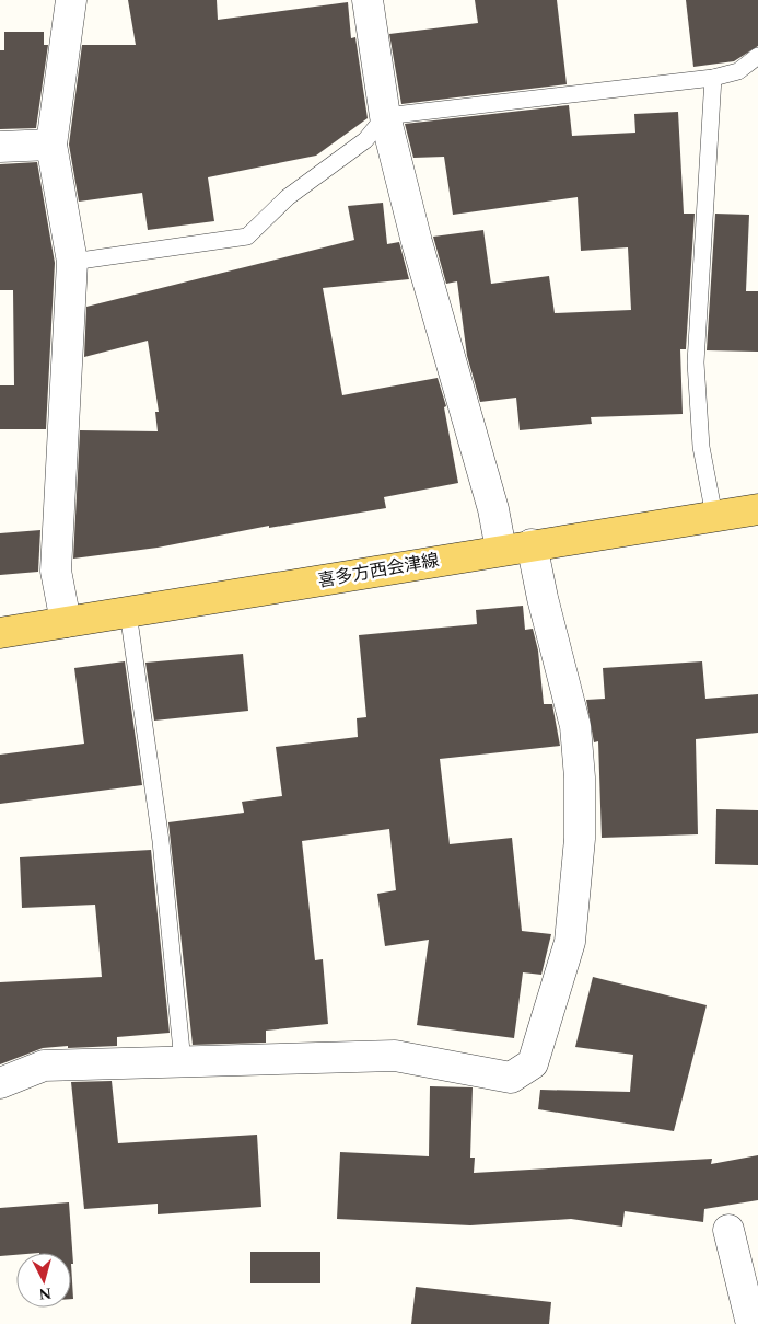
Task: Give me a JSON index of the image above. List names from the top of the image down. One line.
{"streets":{"main road":["喜多方西会津線"]},"north":"bottom"}
